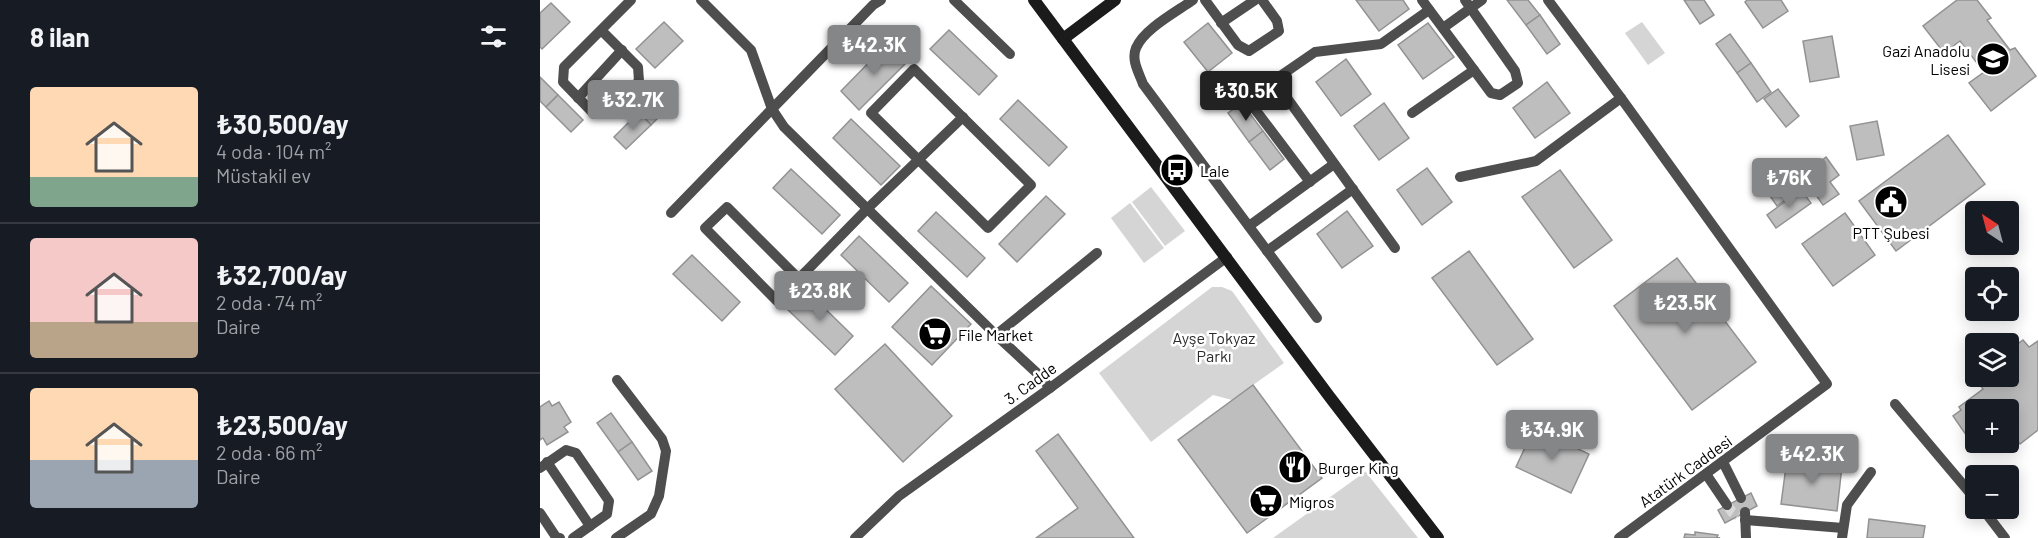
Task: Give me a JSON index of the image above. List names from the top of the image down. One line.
{"streets":{"street":["3. Cadde","Atatürk Caddesi"]},"parks":["Ayşe Tokyaz Parkı"],"places":{"school or university":["Gazi Anadolu Lisesi"],"bus stop":["Lale"],"public building":["PTT Şubesi"],"supermarket":["File Market","Migros"],"restaurant":["Burger King"]},"north":"top left","page":{"heading":"8 ilan","price":["₺42.3K","₺30.5K","₺32.7K","₺76K","₺23.8K","₺23.5K","₺34.9K","₺42.3K"],"list":[{"name":"₺30,500/ay","note":"4 oda · 104 m² · Müstakil ev"},{"name":"₺32,700/ay","note":"2 oda · 74 m² · Daire"},{"name":"₺23,500/ay","note":"2 oda · 66 m² · Daire"}],"map_buttons":["+","−"]}}
